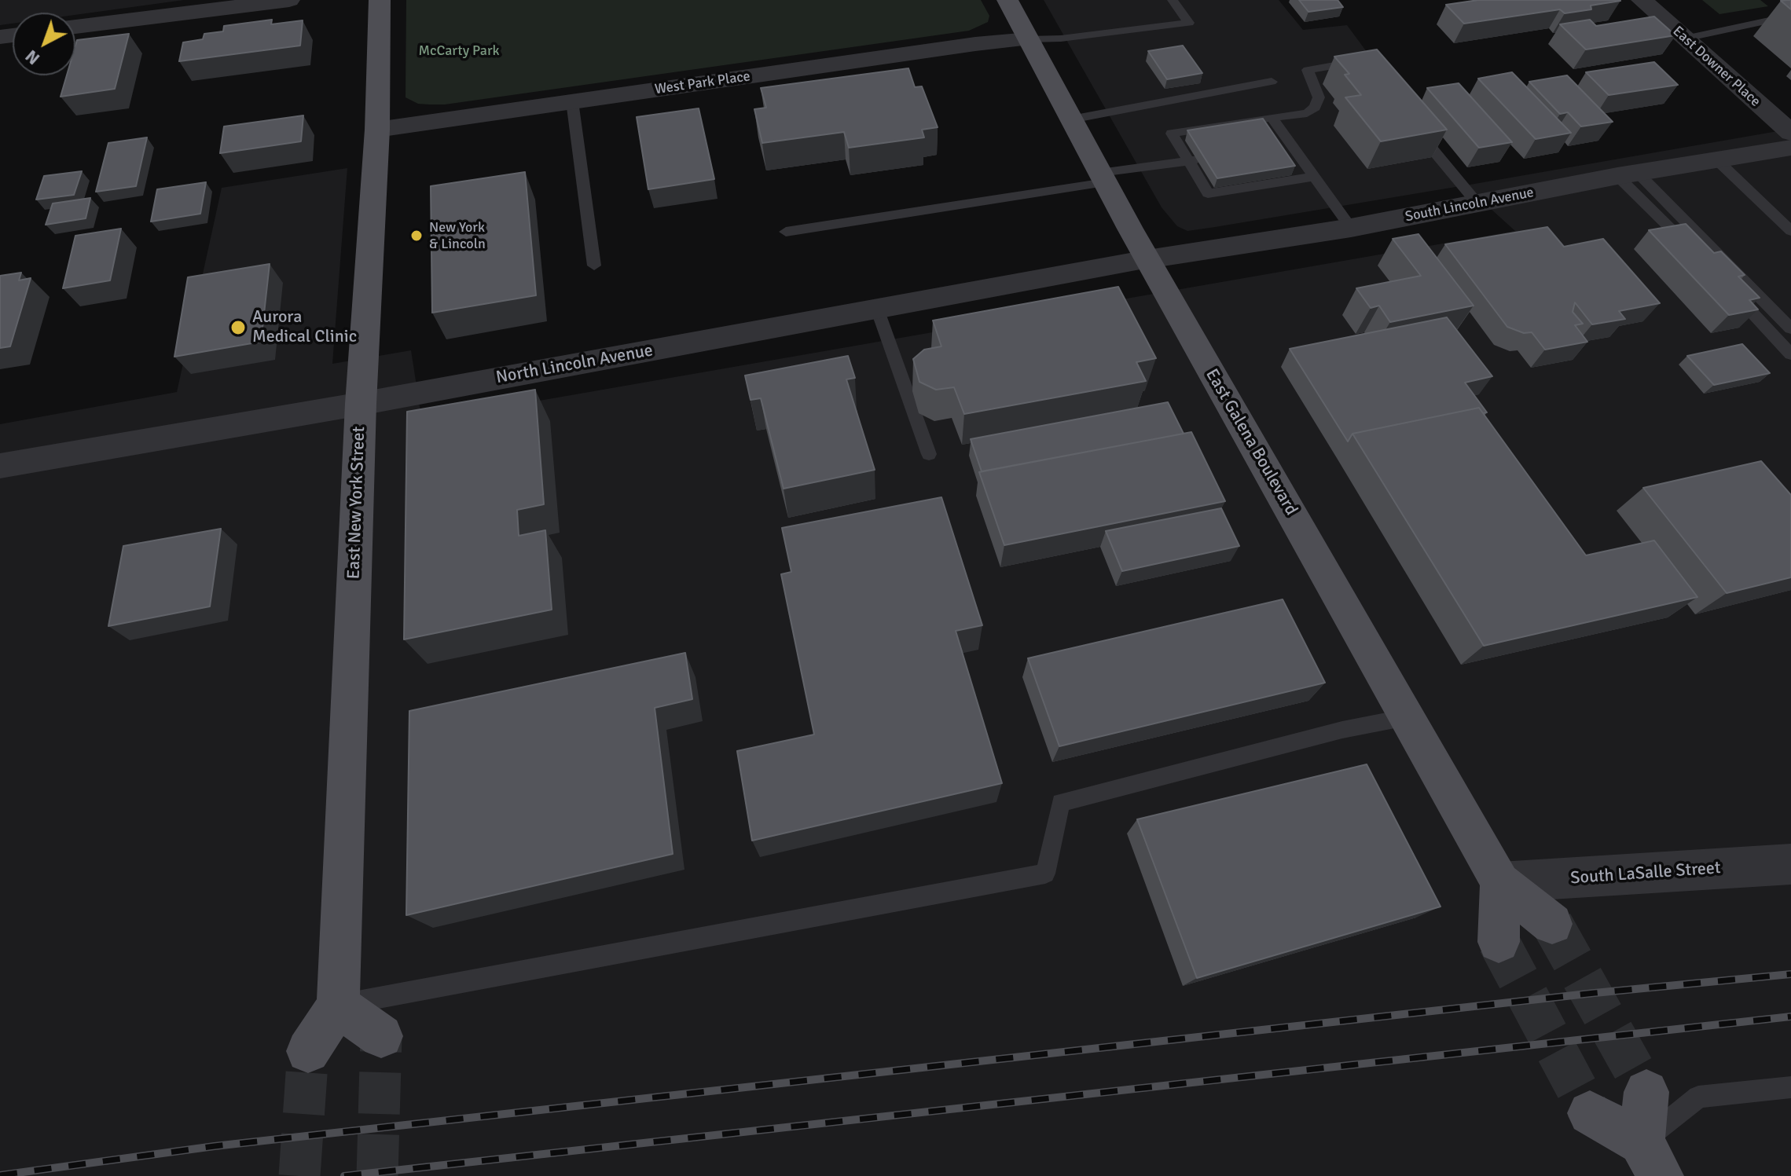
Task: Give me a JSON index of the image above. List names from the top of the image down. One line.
{"streets":{"main road":["East Galena Boulevard","East New York Street"],"street":["East Downer Place","West Park Place","South Lincoln Avenue","North Lincoln Avenue","South LaSalle Street"]},"crossings":[["West Park Place","East Galena Boulevard"],["West Park Place","East New York Street"],["South Lincoln Avenue","North Lincoln Avenue"],["South Lincoln Avenue","East Galena Boulevard"],["North Lincoln Avenue","East Galena Boulevard"],["North Lincoln Avenue","East New York Street"],["East Galena Boulevard","South LaSalle Street"]],"parks":["McCarty Park"],"places":["New York & Lincoln","Aurora Medical Clinic"],"north":"bottom left"}
